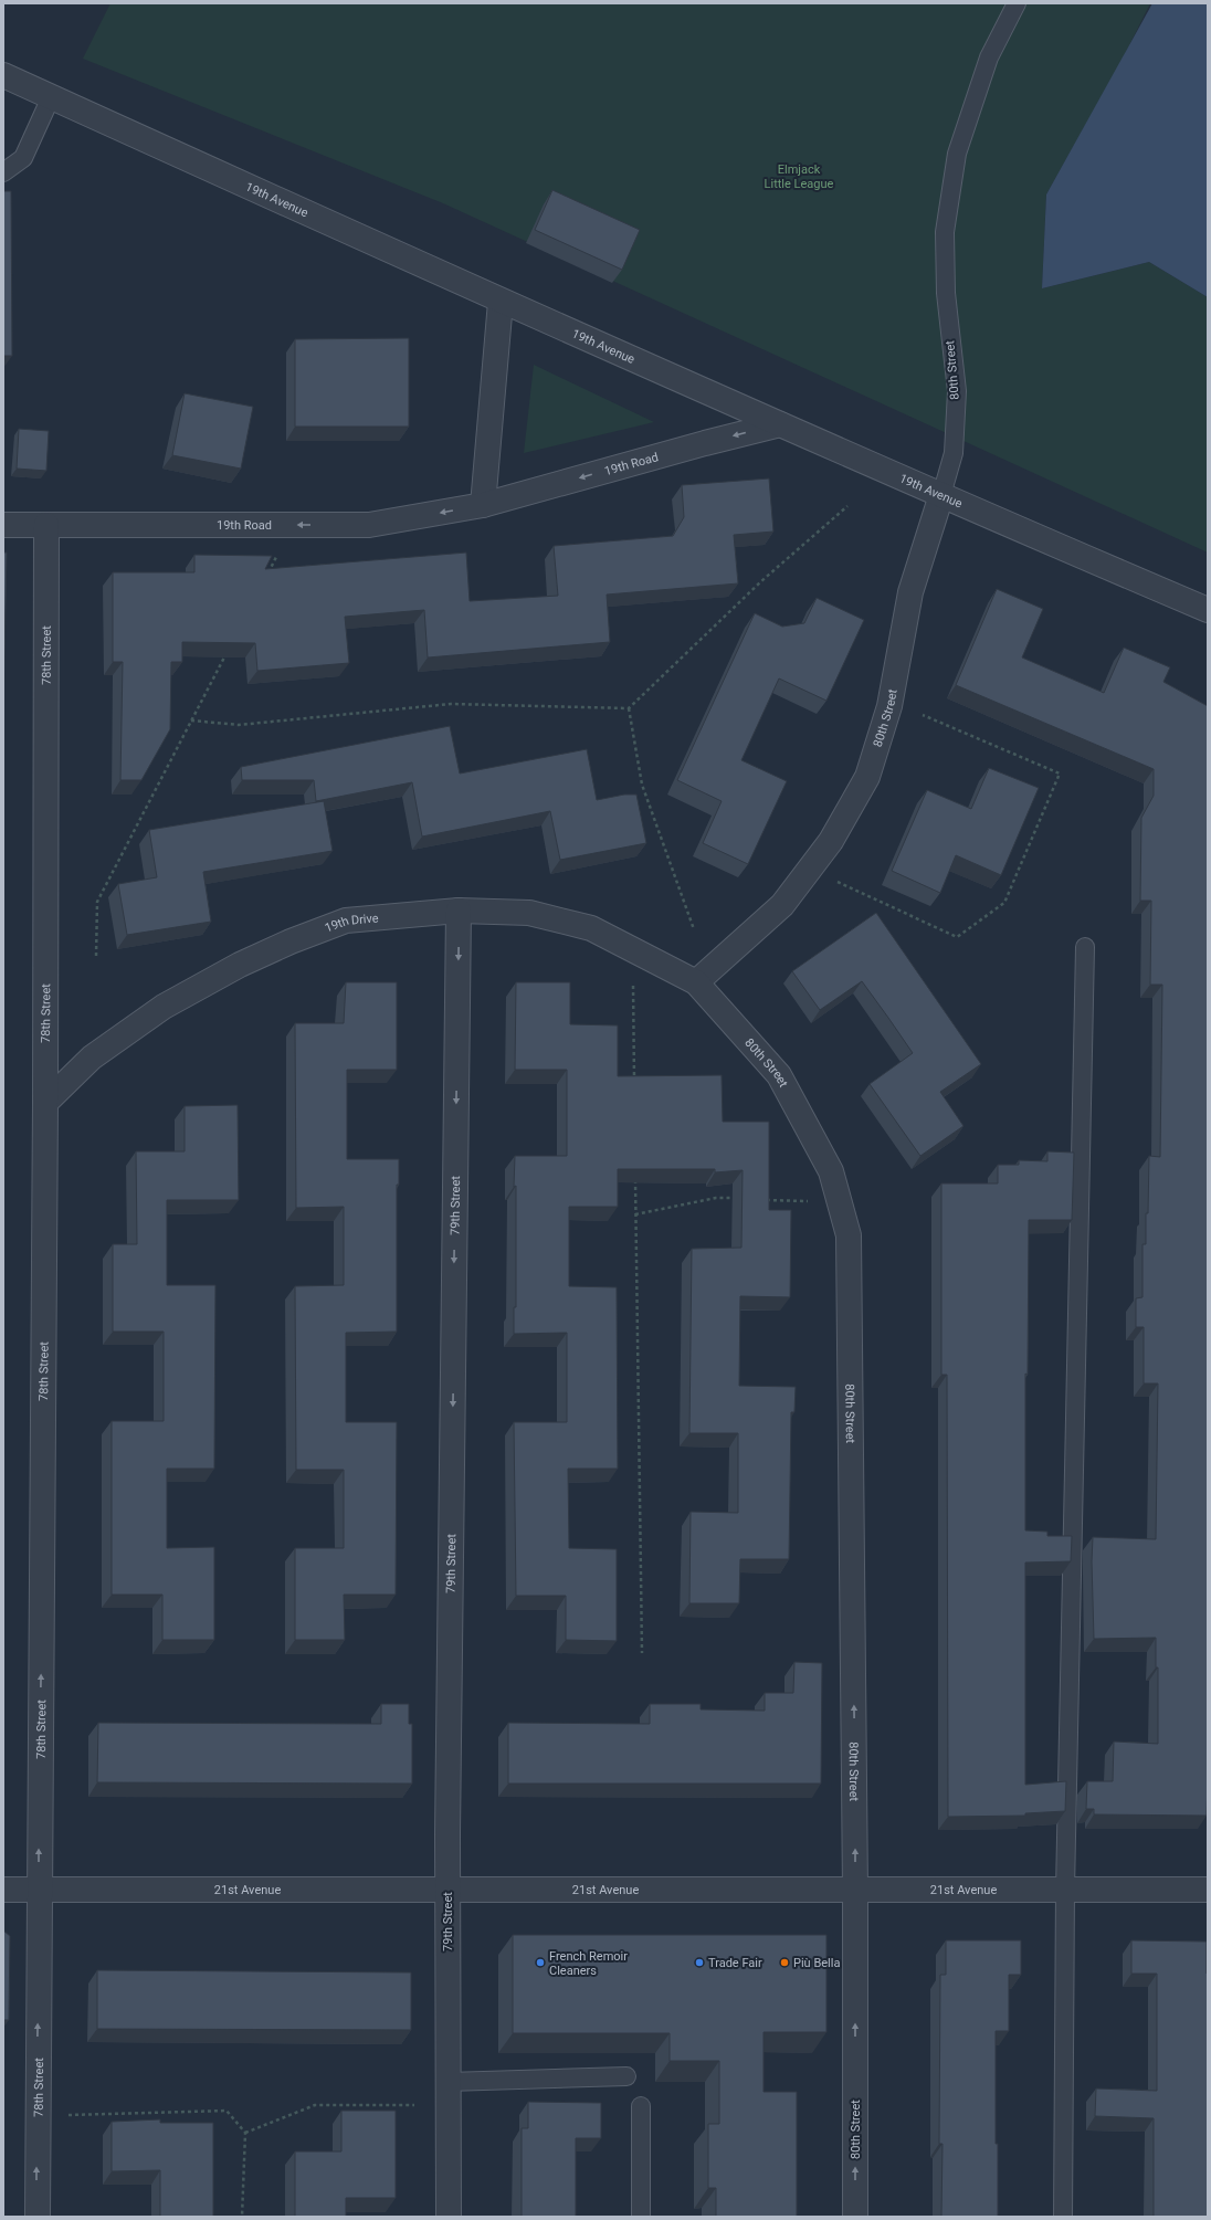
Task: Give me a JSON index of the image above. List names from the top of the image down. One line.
{"streets":{"street":["19th Avenue","80th Street","19th Road","78th Street","19th Drive","79th Street","21st Avenue"]},"crossings":[["19th Avenue","80th Street"],["19th Avenue","19th Road"],["80th Street","19th Drive"],["80th Street","21st Avenue"],["19th Road","78th Street"],["78th Street","19th Drive"],["78th Street","21st Avenue"],["19th Drive","79th Street"],["79th Street","21st Avenue"]],"one_way":["19th Road","78th Street","79th Street"],"parks":["Elmjack Little League"],"places":["French Remoir Cleaners","Trade Fair","Più Bella"]}
